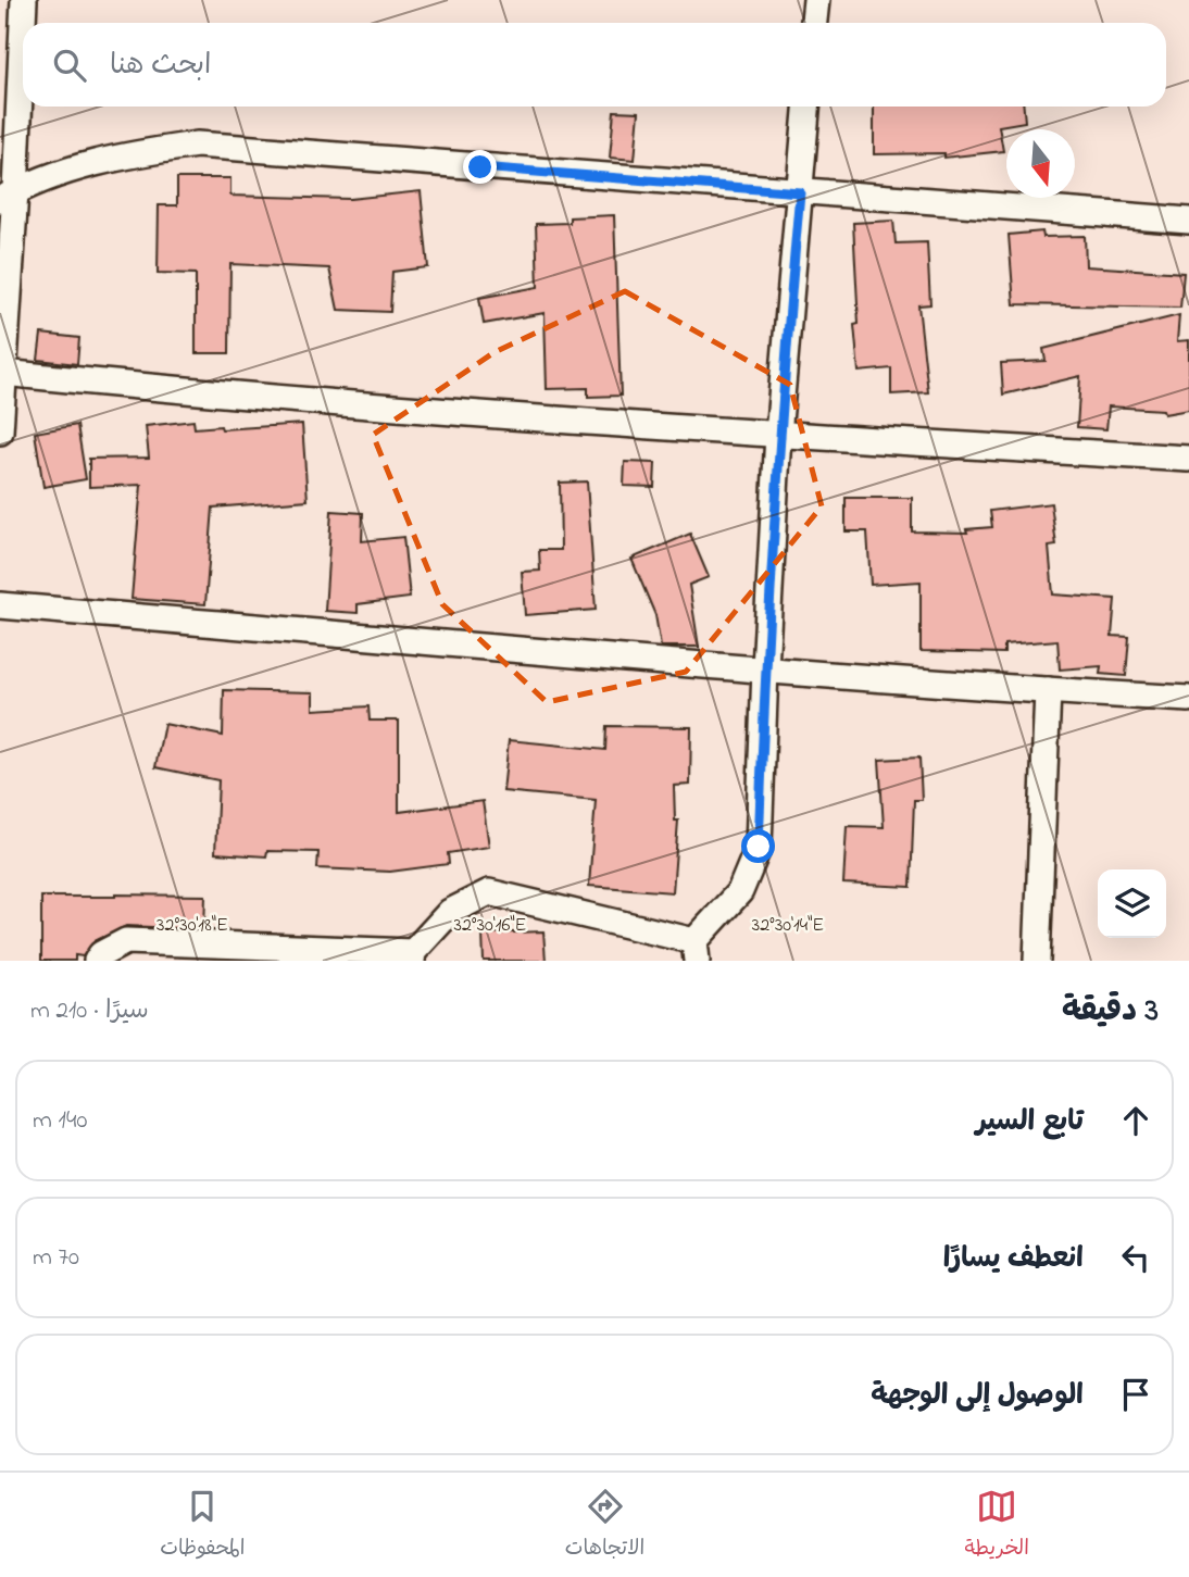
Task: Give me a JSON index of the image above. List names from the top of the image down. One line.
{"north":"bottom","page":{"search":"ابحث هنا","heading":["3 دقيقة","سيرًا · 210 m"],"list":[["تابع السير","140 m"],["انعطف يسارًا","70 m"],"الوصول إلى الوجهة"],"nav":["الخريطة","الاتجاهات","المحفوظات"]},"coordinates":["32°30'18\"E","32°30'16\"E","32°30'14\"E"]}
